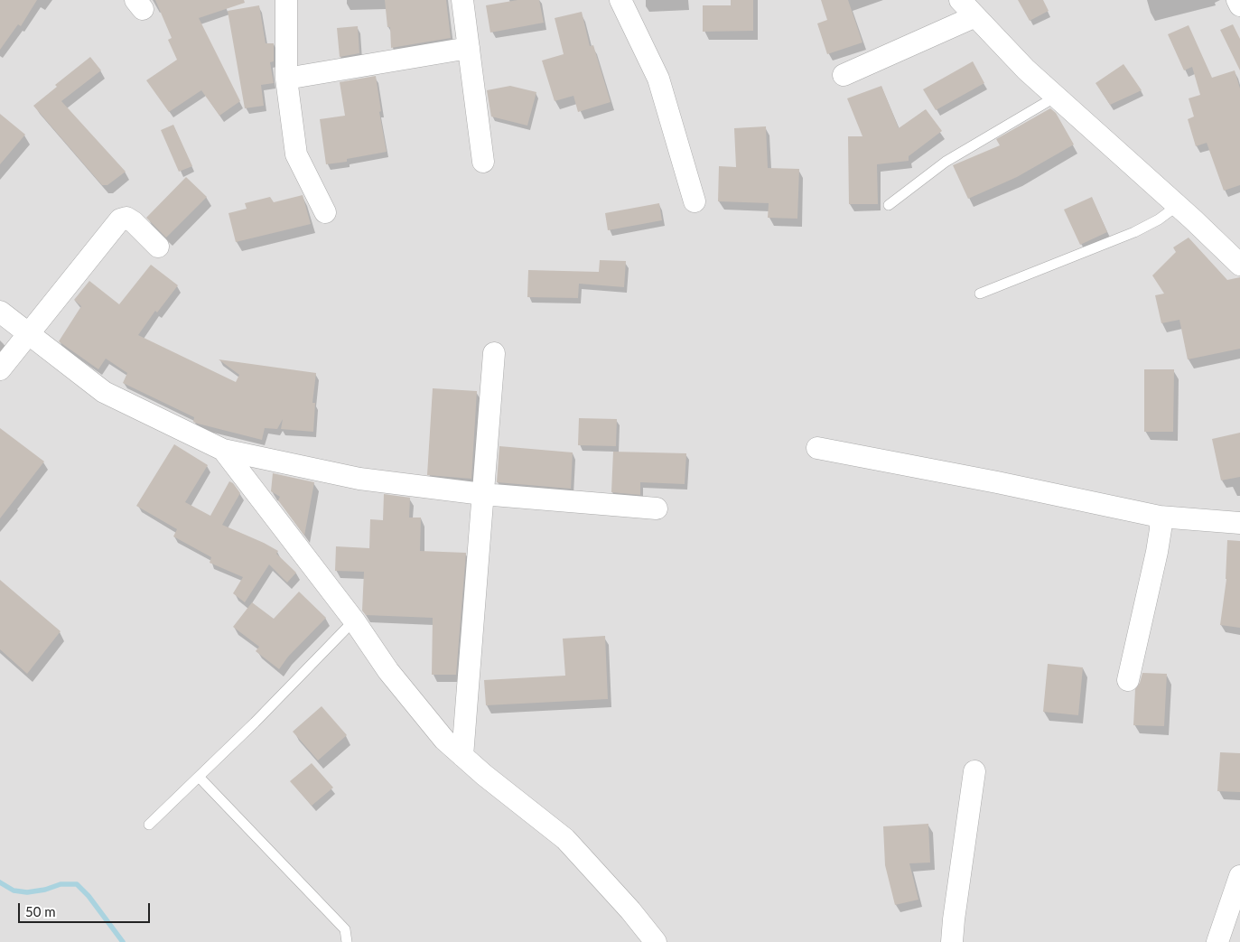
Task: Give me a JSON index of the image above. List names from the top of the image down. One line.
{"scale_bar":"50 m"}
